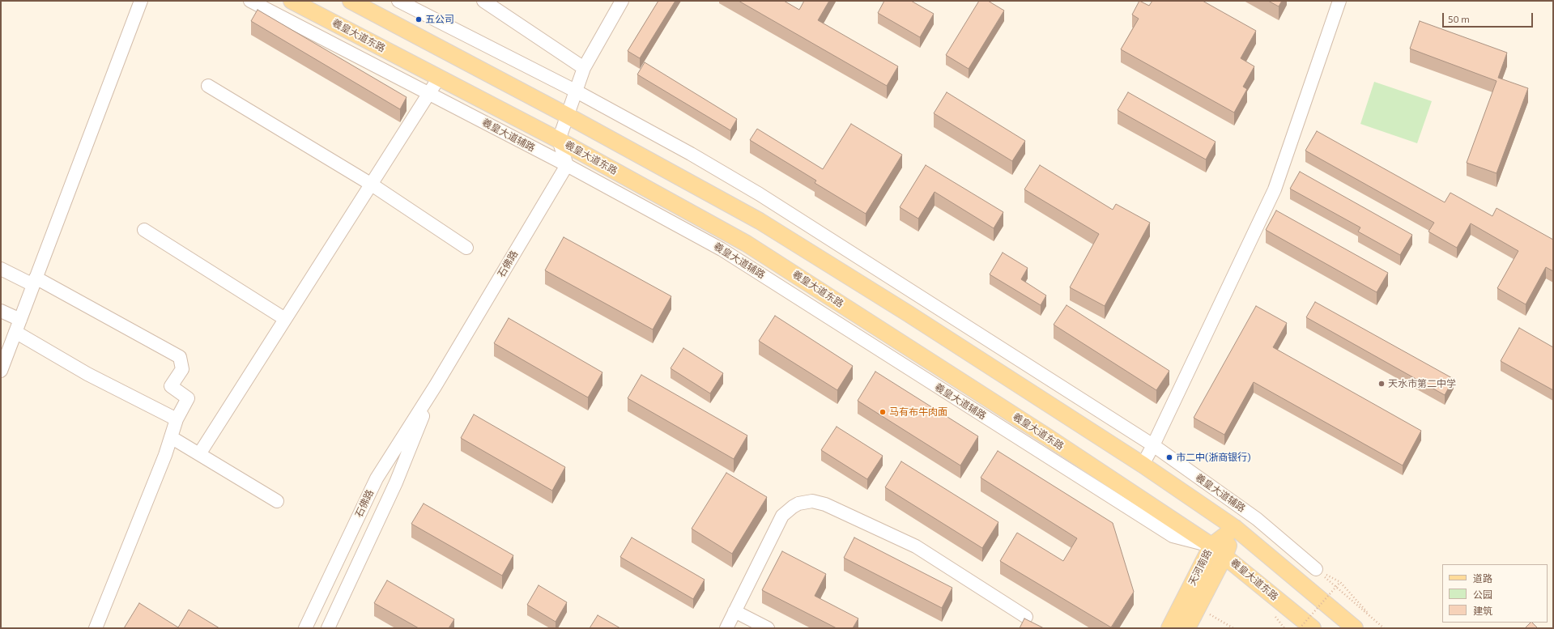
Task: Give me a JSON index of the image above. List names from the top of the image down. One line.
{"streets":{"main road":["羲皇大道东路","天河南路"],"street":["羲皇大道辅路","石佛路"]},"crossings":[["羲皇大道东路","羲皇大道辅路"],["羲皇大道东路","天河南路"],["羲皇大道辅路","石佛路"],["羲皇大道辅路","天河南路"]],"places":["五公司","天水市第二中学","马有布牛肉面","市二中(浙商银行)"],"legend":["道路","公园","建筑"],"scale_bar":"50 m"}
